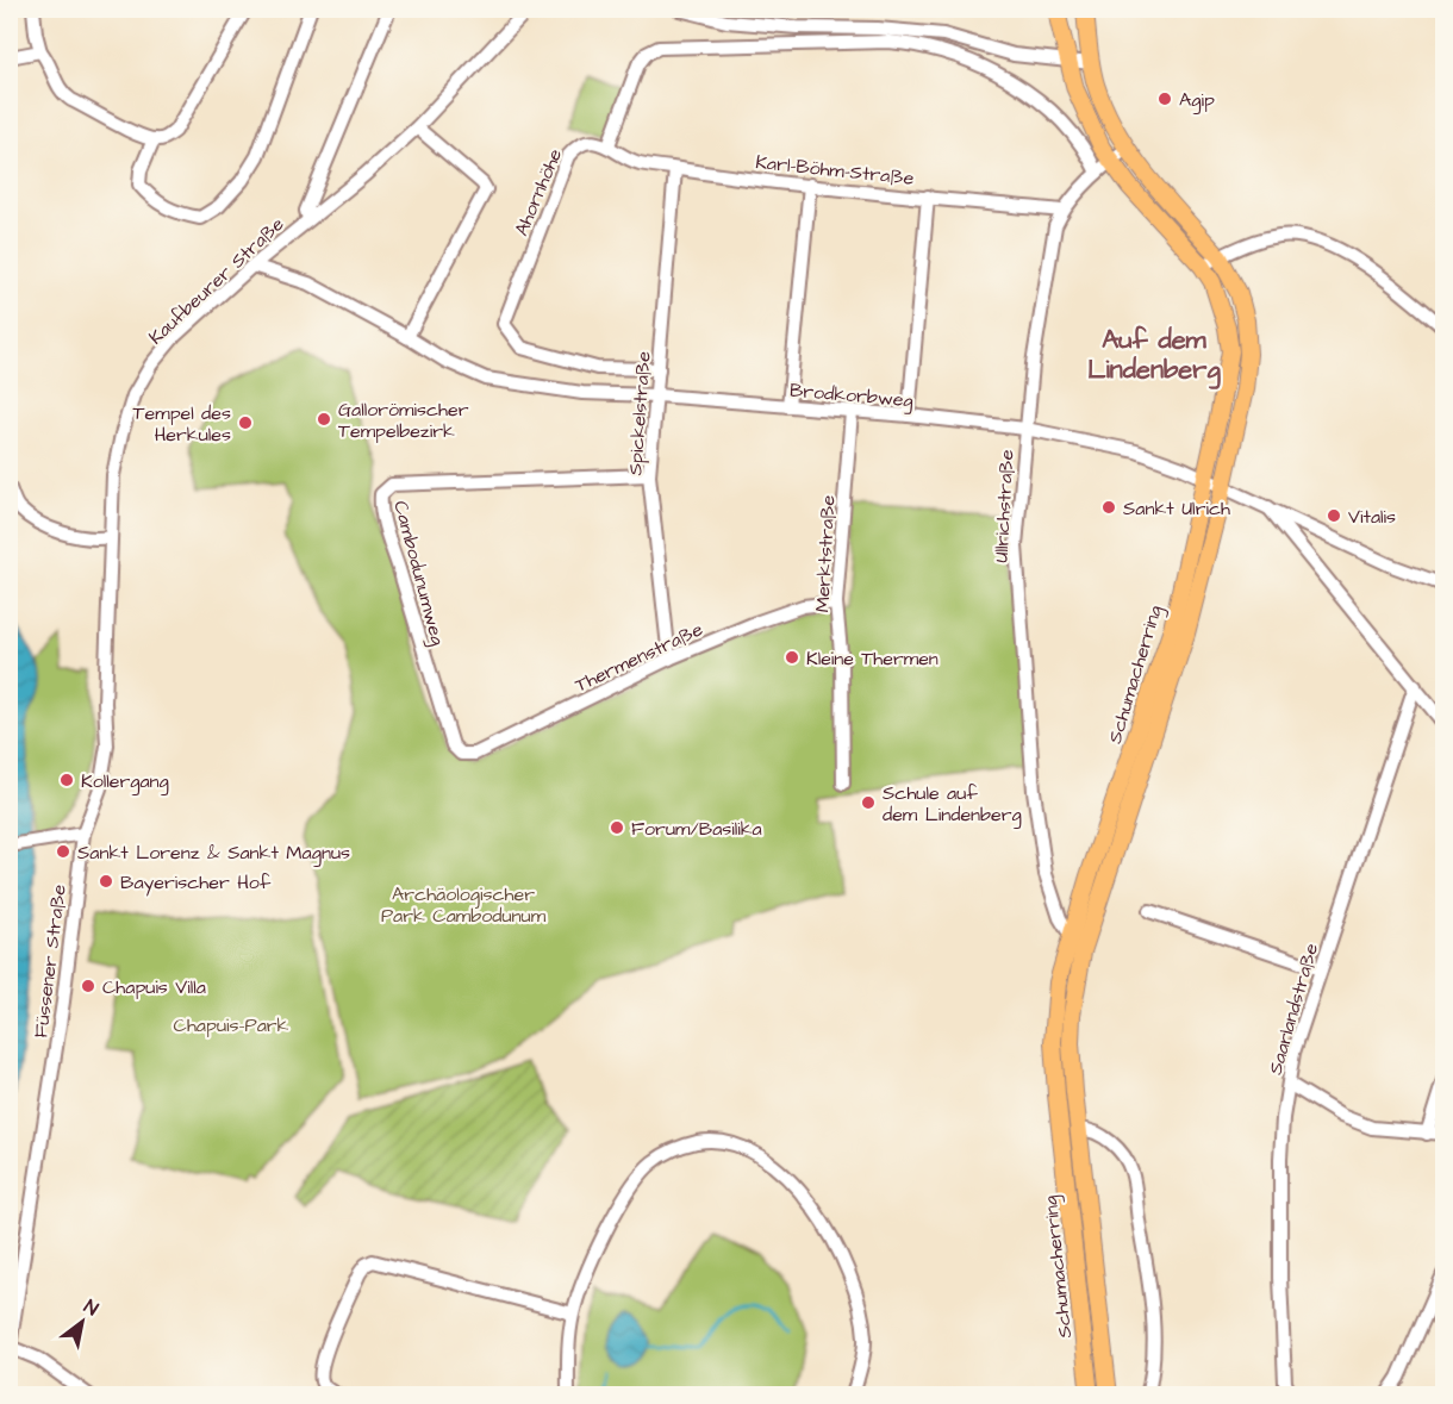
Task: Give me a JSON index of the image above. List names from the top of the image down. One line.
{"streets":{"main road":["Schumacherring"],"street":["Karl-Böhm-Straße","Ahornhöhe","Kaufbeurer Straße","Brodkorbweg","Spickelstraße","Ullrichstraße","Merktstraße","Cambodunumweg","Thermenstraße","Füssener Straße","Saarlandstraße"]},"crossings":[["Karl-Böhm-Straße","Ahornhöhe"],["Karl-Böhm-Straße","Spickelstraße"],["Karl-Böhm-Straße","Ullrichstraße"],["Ahornhöhe","Spickelstraße"],["Kaufbeurer Straße","Brodkorbweg"],["Kaufbeurer Straße","Füssener Straße"],["Brodkorbweg","Spickelstraße"],["Brodkorbweg","Ullrichstraße"],["Brodkorbweg","Merktstraße"],["Brodkorbweg","Schumacherring"],["Spickelstraße","Cambodunumweg"],["Spickelstraße","Thermenstraße"],["Ullrichstraße","Schumacherring"],["Merktstraße","Thermenstraße"],["Cambodunumweg","Thermenstraße"]],"districts":["Auf dem Lindenberg"],"parks":["Archäologischer Park Cambodunum","Chapuis-Park"],"places":["Agip","Gallorömischer Tempelbezirk","Tempel des Herkules","Sankt Ulrich","Vitalis","Kleine Thermen","Kollergang","Schule auf dem Lindenberg","Forum/Basilika","Sankt Lorenz & Sankt Magnus","Bayerischer Hof","Chapuis Villa"],"north":"top right"}
